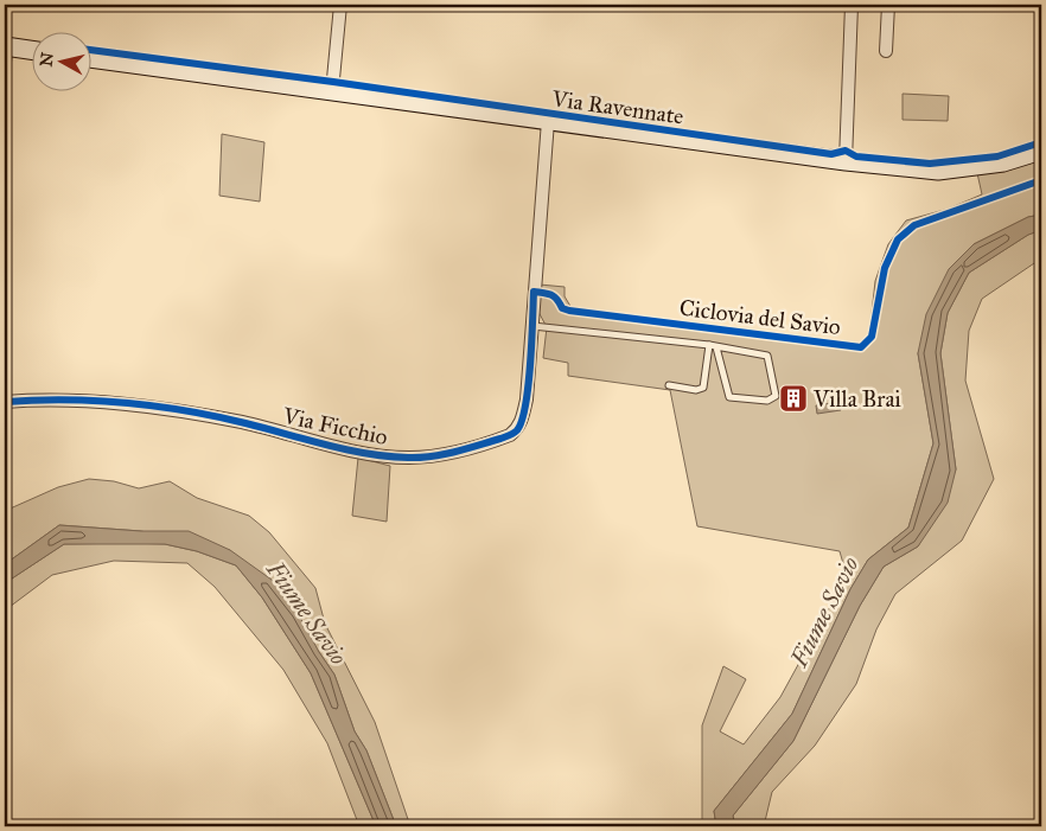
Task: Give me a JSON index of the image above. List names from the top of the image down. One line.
{"streets":{"main road":["Via Ravennate"],"street":["Via Ficchio"],"cycle path":["Ciclovia del Savio"]},"crossings":[["Via Ravennate","Via Ficchio"]],"water":["Fiume Savio"],"places":{"building":["Villa Brai"]},"north":"left"}
